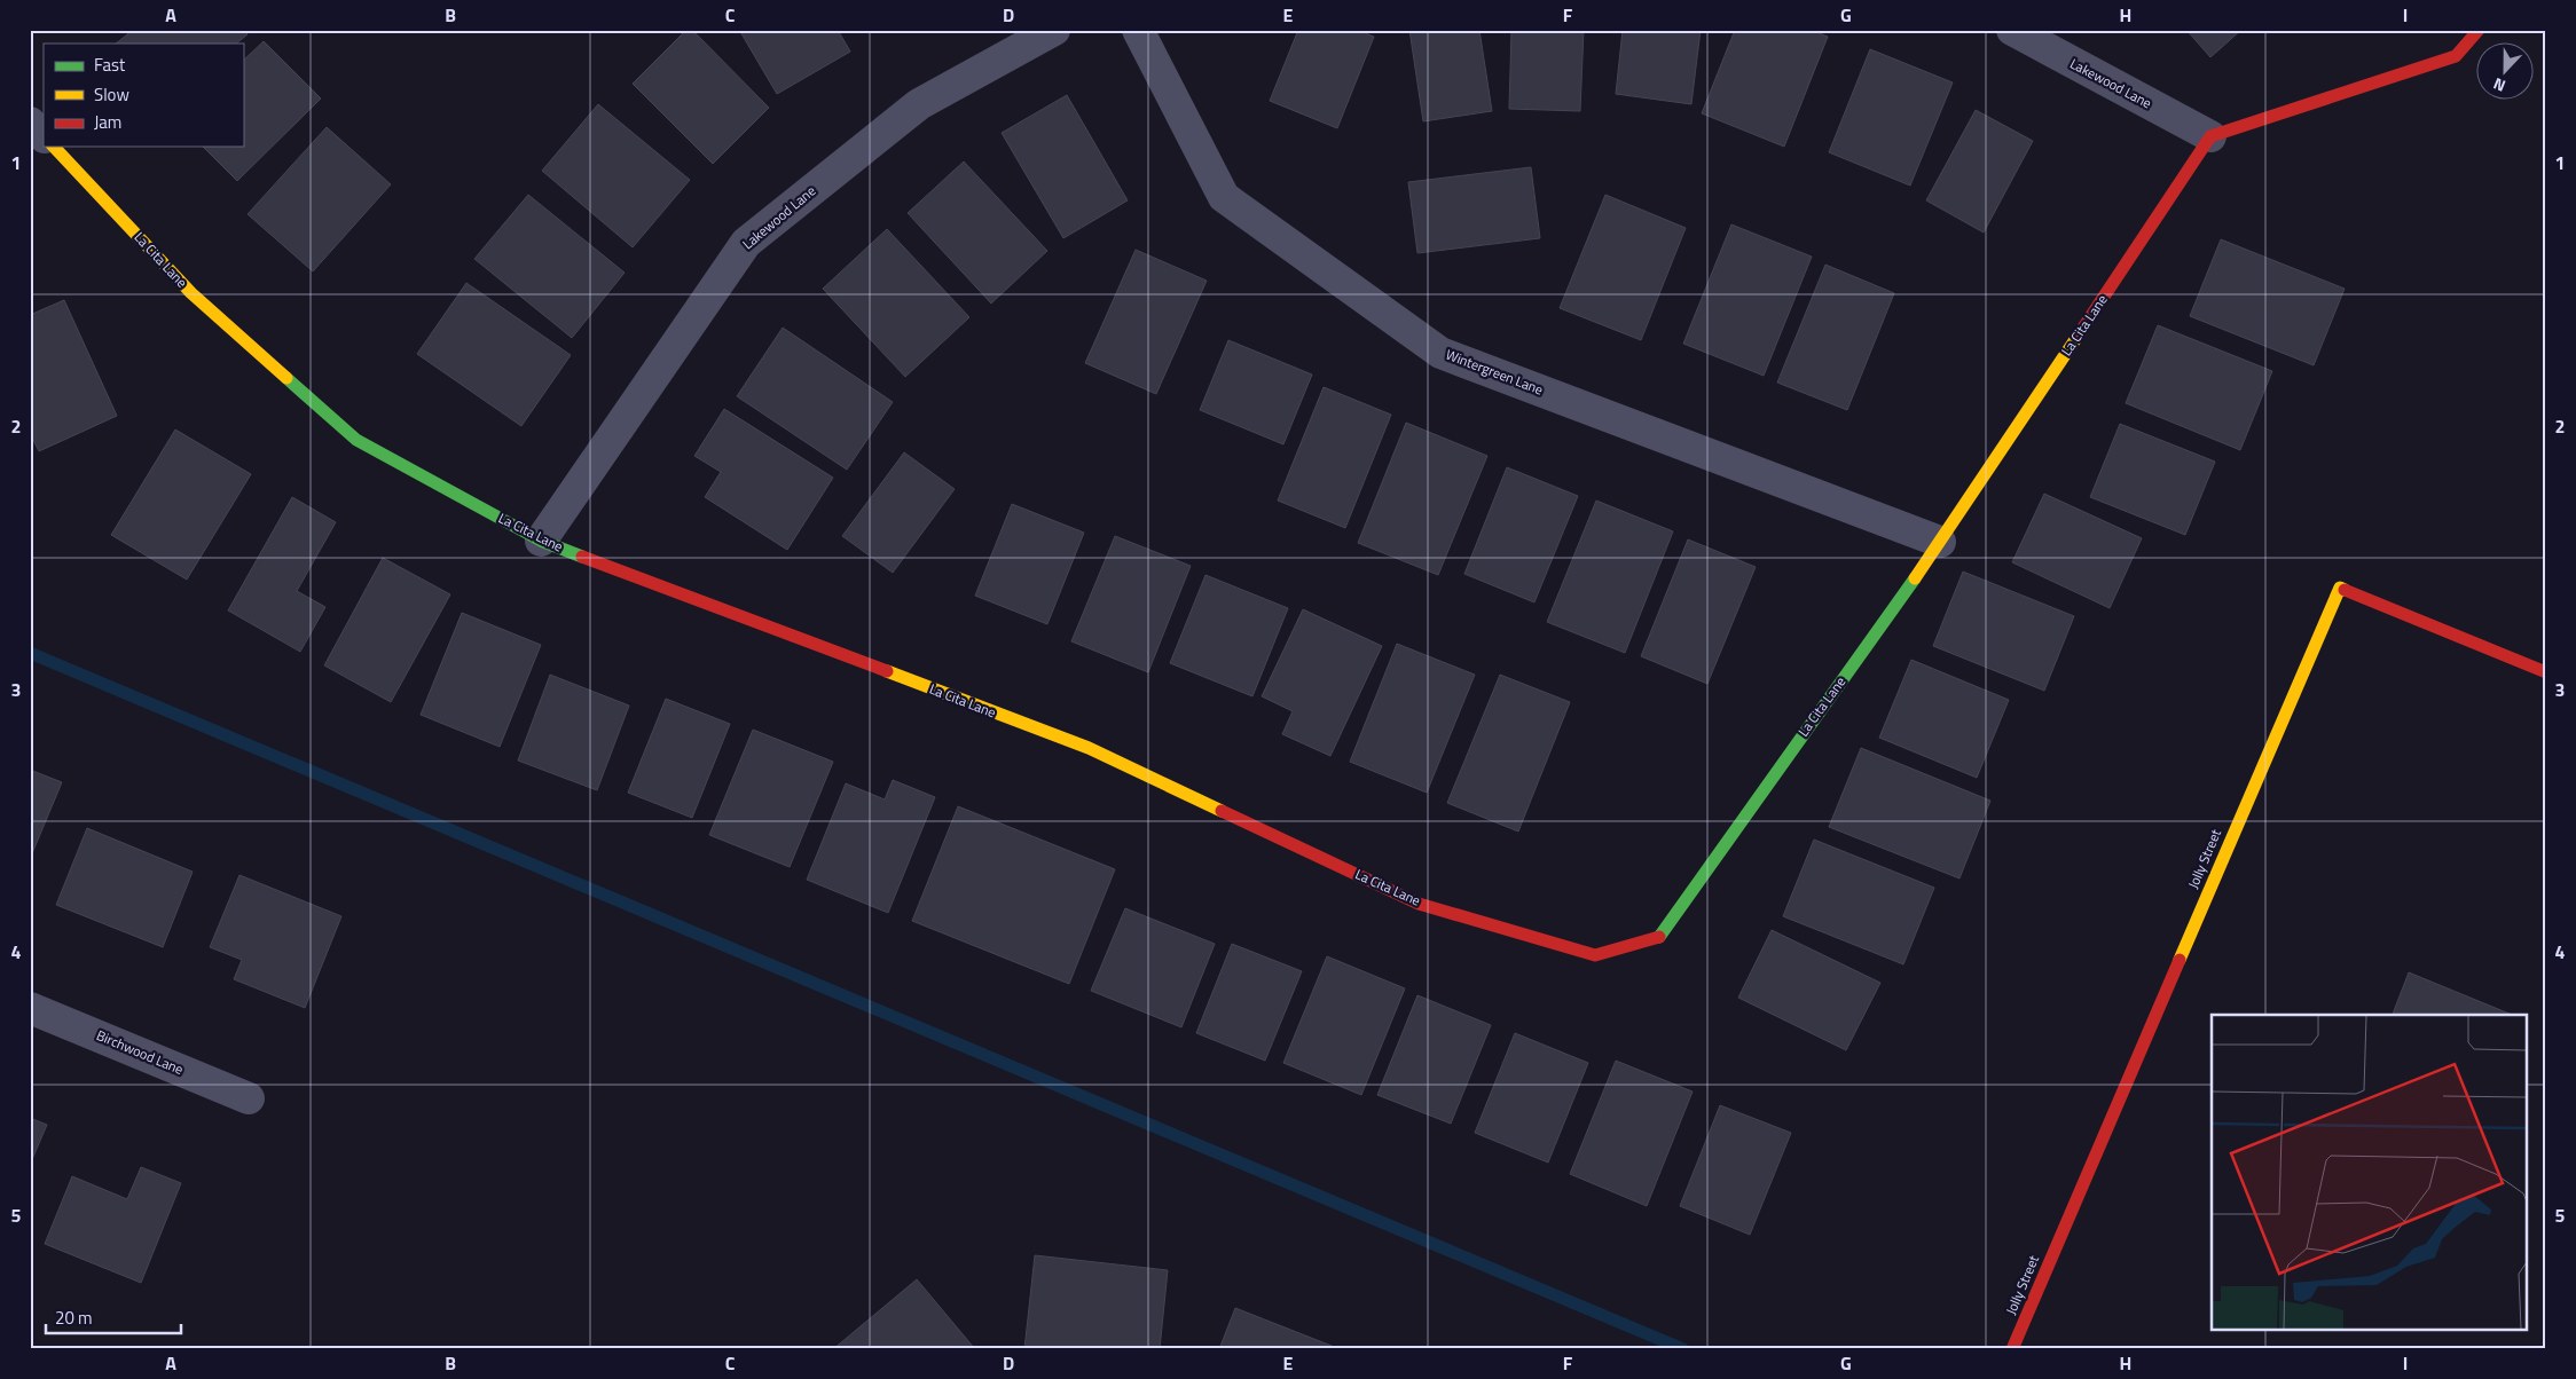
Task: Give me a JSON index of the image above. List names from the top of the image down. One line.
{"streets":{"street":["Lakewood Lane","La Cita Lane","Wintergreen Lane","Jolly Street","Birchwood Lane"]},"crossings":[["Lakewood Lane","La Cita Lane"],["La Cita Lane","Wintergreen Lane"]],"legend":["Fast","Slow","Jam"],"scale_bar":"20 m","north":"bottom","grid":{"columns":["A","B","C","D","E","F","G","H","I"],"rows":["1","2","3","4","5"]}}
